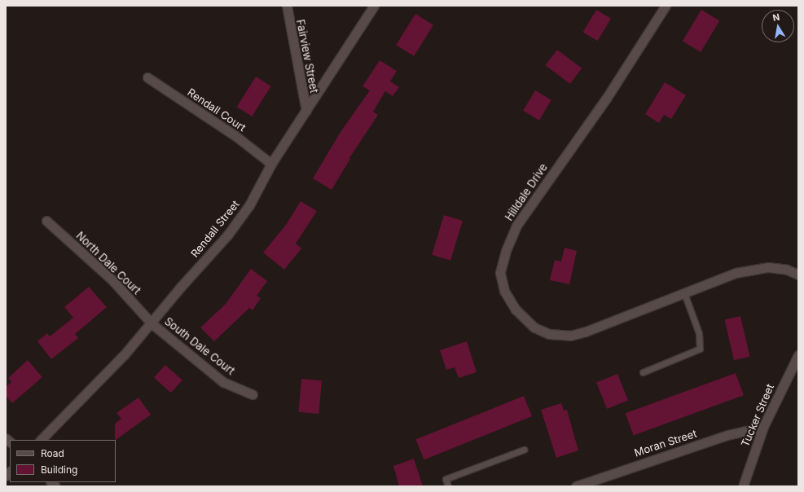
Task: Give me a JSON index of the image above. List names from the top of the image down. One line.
{"streets":{"street":["Fairview Street","Rendall Court","Hilldale Drive","Rendall Street","North Dale Court","South Dale Court","Tucker Street","Moran Street"]},"crossings":[["Fairview Street","Rendall Street"],["Rendall Court","Rendall Street"],["Rendall Street","North Dale Court"],["Rendall Street","South Dale Court"],["North Dale Court","South Dale Court"],["Tucker Street","Moran Street"]],"legend":["Road","Building"],"north":"top"}
